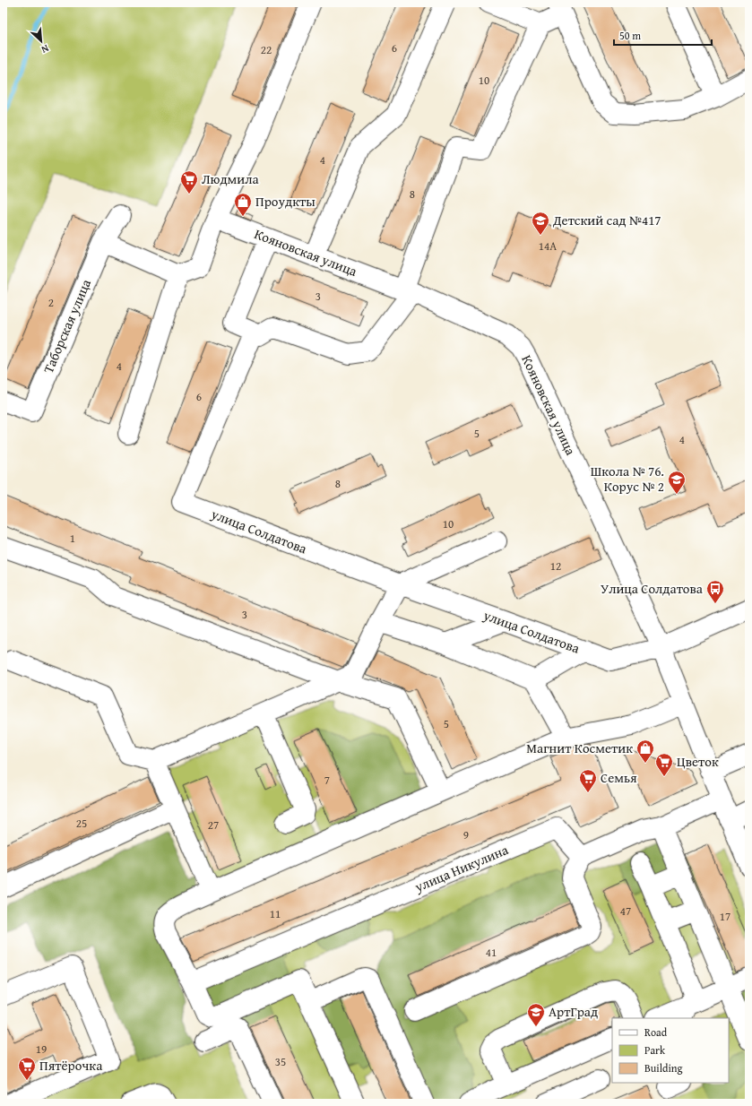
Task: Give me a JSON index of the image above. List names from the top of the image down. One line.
{"streets":{"street":["Кояновская улица","Таборская улица","улица Солдатова","улица Никулина"]},"crossings":[["Кояновская улица","улица Солдатова"]],"places":{"supermarket":["Людмила","Цветок","Семья","Пятёрочка"],"shop":["Проудкты","Магнит Косметик"],"school or university":["Детский сад №417","Школа № 76. Корус № 2","АртГрад"],"bus stop":["Улица Солдатова"]},"house_numbers":["6","22","10","4","8","14А","3","2","4","6","5","4","8","10","1","12","3","5","7","25","27","9","47","11","17","41","19","35"],"legend":["Road","Park","Building"],"scale_bar":"50 m","north":"bottom right"}
